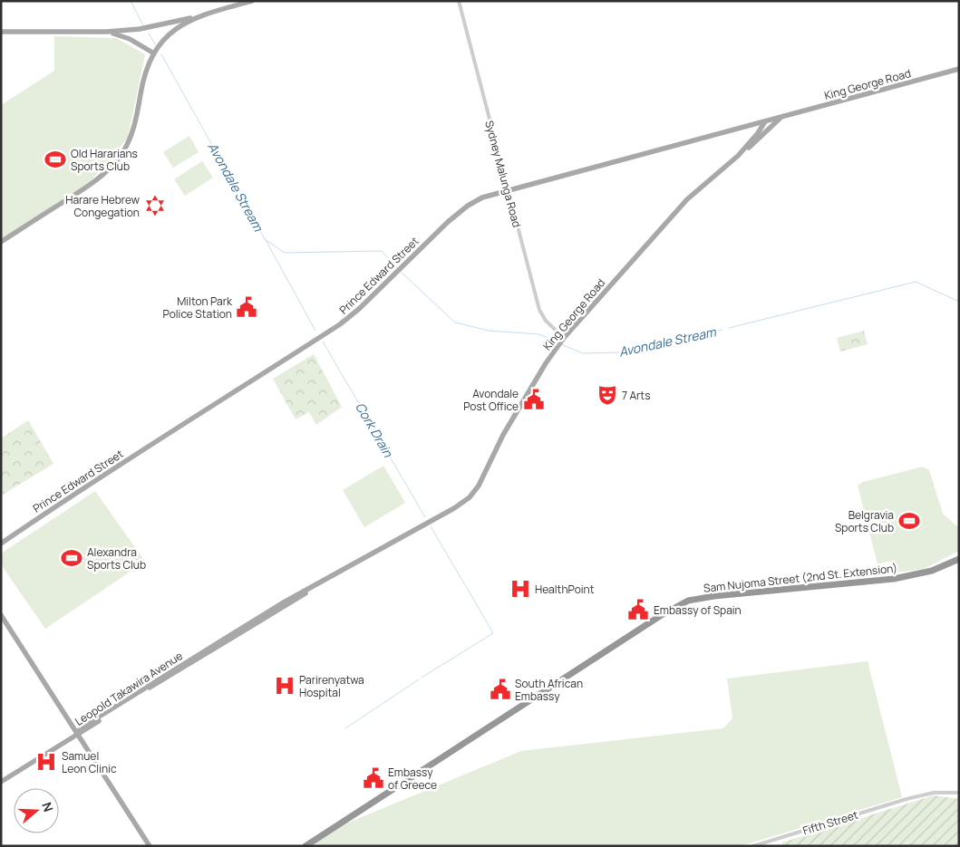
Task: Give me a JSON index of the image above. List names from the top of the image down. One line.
{"streets":{"highway":["Sam Nujoma Street (2nd St. Extension)"],"main road":["King George Road","Prince Edward Street","Leopold Takawira Avenue"],"street":["Sydney Malunga Road","Fifth Street"]},"crossings":[["King George Road","Sydney Malunga Road"],["King George Road","Prince Edward Street"],["King George Road","Leopold Takawira Avenue"],["Sydney Malunga Road","Prince Edward Street"]],"water":["Avondale Stream","Cork Drain"],"places":{"sports":["Old Hararians Sports Club","Belgravia Sports Club","Alexandra Sports Club"],"synagogue":["Harare Hebrew Congegation"],"public building":["Milton Park Police Station","Avondale Post Office","Embassy of Spain","South African Embassy","Embassy of Greece"],"theatre":["7 Arts"],"hospital":["HealthPoint","Parirenyatwa Hospital","Samuel Leon Clinic"]},"north":"right"}
